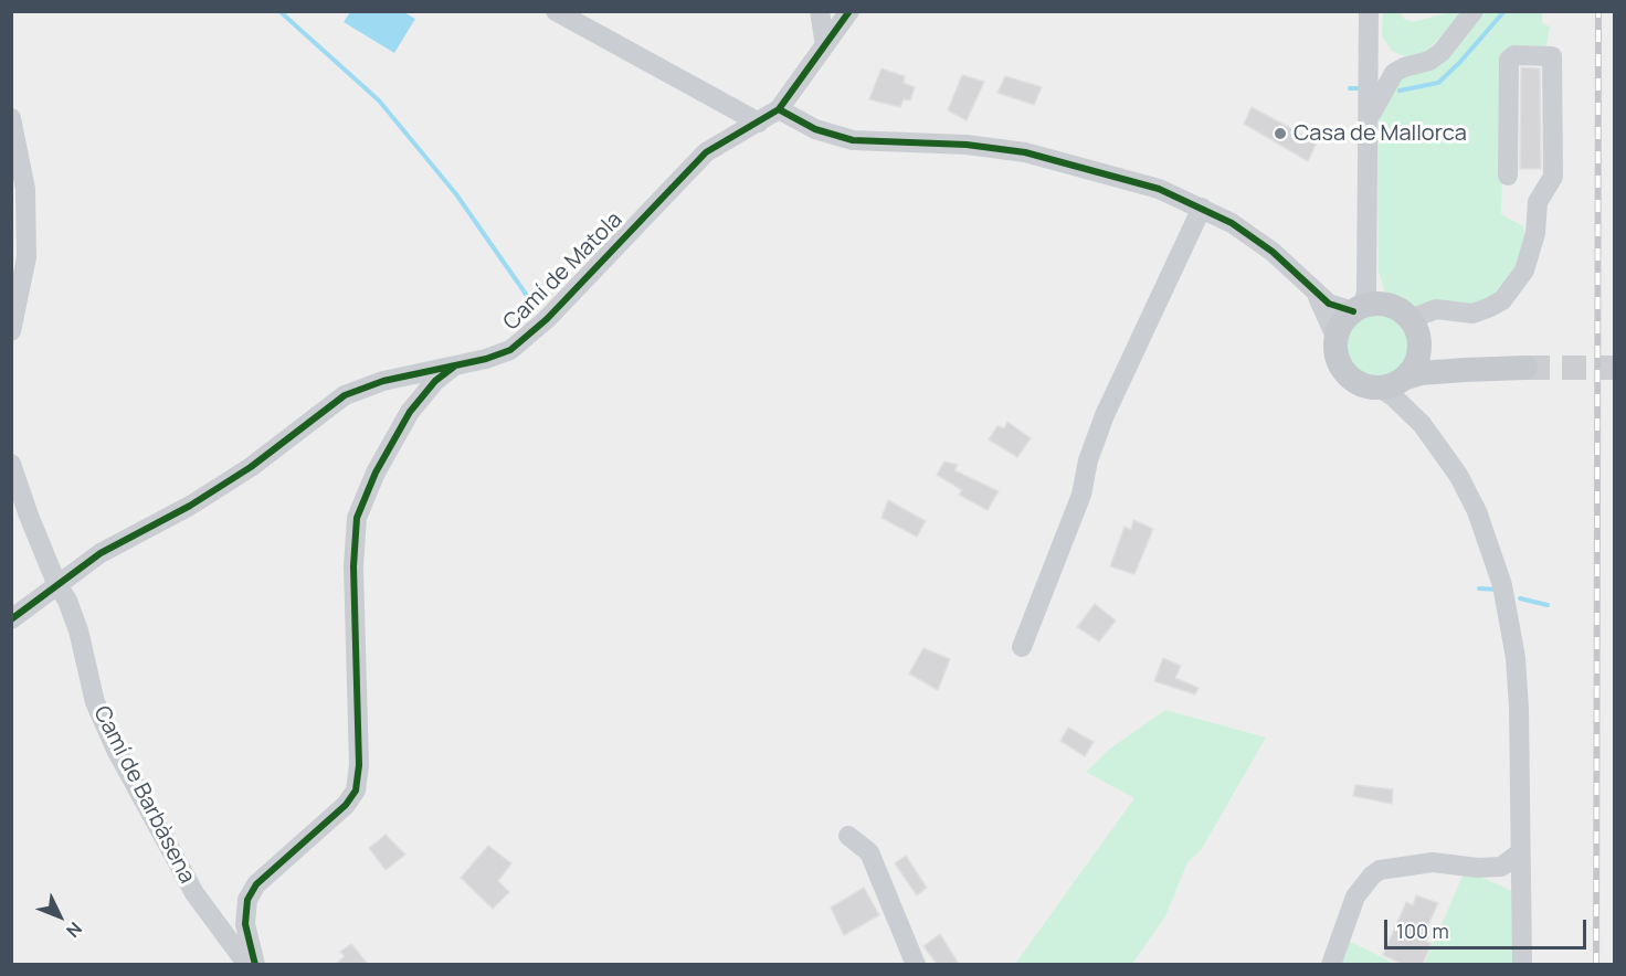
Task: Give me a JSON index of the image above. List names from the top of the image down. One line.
{"streets":{"street":["Camí de Matola","Camí de Barbàsena"]},"crossings":[["Camí de Matola","Camí de Barbàsena"]],"places":["Casa de Mallorca"],"scale_bar":"100 m","north":"bottom right"}
